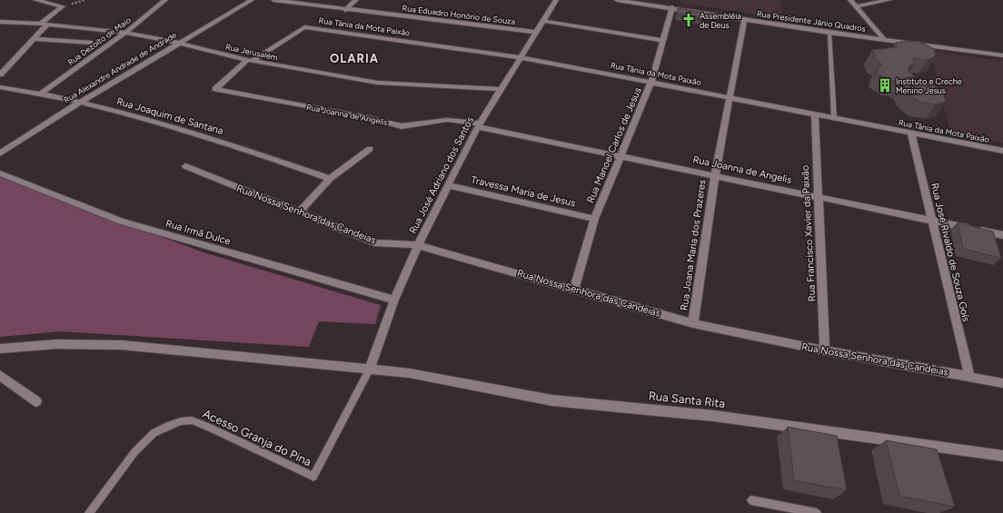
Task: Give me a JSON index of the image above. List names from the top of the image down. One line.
{"streets":{"street":["Rua Eduadro Honório de Souza","Rua Presidente Jânio Quadros","Rua Tânia da Mota Paixão","Rua Dezoito de Maio","Rua Jerusalém","Rua Alexandre Andrade de Andrade","Rua Joanna de Angelis","Rua Joaquim de Santana","Rua Manoel Carlos de Jesus","Rua José Adriano dos Santos","Travessa Maria de Jesus","Rua Nossa Senhora das Candeias","Rua Irmã Dulce","Rua Francisco Xavier da Paixão","Rua Joana Maria dos Prazeres","Rua José Rivaldo de Souza Goís","Rua Santa Rita"],"lane":["Acesso Granja do Pina"]},"crossings":[["Rua Eduadro Honório de Souza","Rua José Adriano dos Santos"],["Rua Presidente Jânio Quadros","Rua Manoel Carlos de Jesus"],["Rua Presidente Jânio Quadros","Rua Joana Maria dos Prazeres"],["Rua Tânia da Mota Paixão","Rua Jerusalém"],["Rua Tânia da Mota Paixão","Rua Joanna de Angelis"],["Rua Tânia da Mota Paixão","Rua Manoel Carlos de Jesus"],["Rua Tânia da Mota Paixão","Rua José Adriano dos Santos"],["Rua Tânia da Mota Paixão","Rua Francisco Xavier da Paixão"],["Rua Tânia da Mota Paixão","Rua Joana Maria dos Prazeres"],["Rua Tânia da Mota Paixão","Rua José Rivaldo de Souza Goís"],["Rua Dezoito de Maio","Rua Jerusalém"],["Rua Dezoito de Maio","Rua Joaquim de Santana"],["Rua Jerusalém","Rua Alexandre Andrade de Andrade"],["Rua Jerusalém","Rua Joanna de Angelis"],["Rua Jerusalém","Rua José Adriano dos Santos"],["Rua Alexandre Andrade de Andrade","Rua Joaquim de Santana"],["Rua Joanna de Angelis","Rua Manoel Carlos de Jesus"],["Rua Joanna de Angelis","Rua José Adriano dos Santos"],["Rua Joanna de Angelis","Rua Francisco Xavier da Paixão"],["Rua Joanna de Angelis","Rua Joana Maria dos Prazeres"],["Rua Joanna de Angelis","Rua José Rivaldo de Souza Goís"],["Rua Manoel Carlos de Jesus","Travessa Maria de Jesus"],["Rua Manoel Carlos de Jesus","Rua Nossa Senhora das Candeias"],["Rua José Adriano dos Santos","Travessa Maria de Jesus"],["Rua José Adriano dos Santos","Rua Nossa Senhora das Candeias"],["Rua José Adriano dos Santos","Rua Irmã Dulce"],["Rua José Adriano dos Santos","Rua Santa Rita"],["Rua José Adriano dos Santos","Acesso Granja do Pina"],["Rua Nossa Senhora das Candeias","Rua Francisco Xavier da Paixão"],["Rua Nossa Senhora das Candeias","Rua Joana Maria dos Prazeres"],["Rua Nossa Senhora das Candeias","Rua José Rivaldo de Souza Goís"],["Rua Santa Rita","Acesso Granja do Pina"]],"districts":["OLARIA"],"places":{"church":["Assembléia de Deus"],"building":["Instituto e Creche Menino Jesus"]}}
